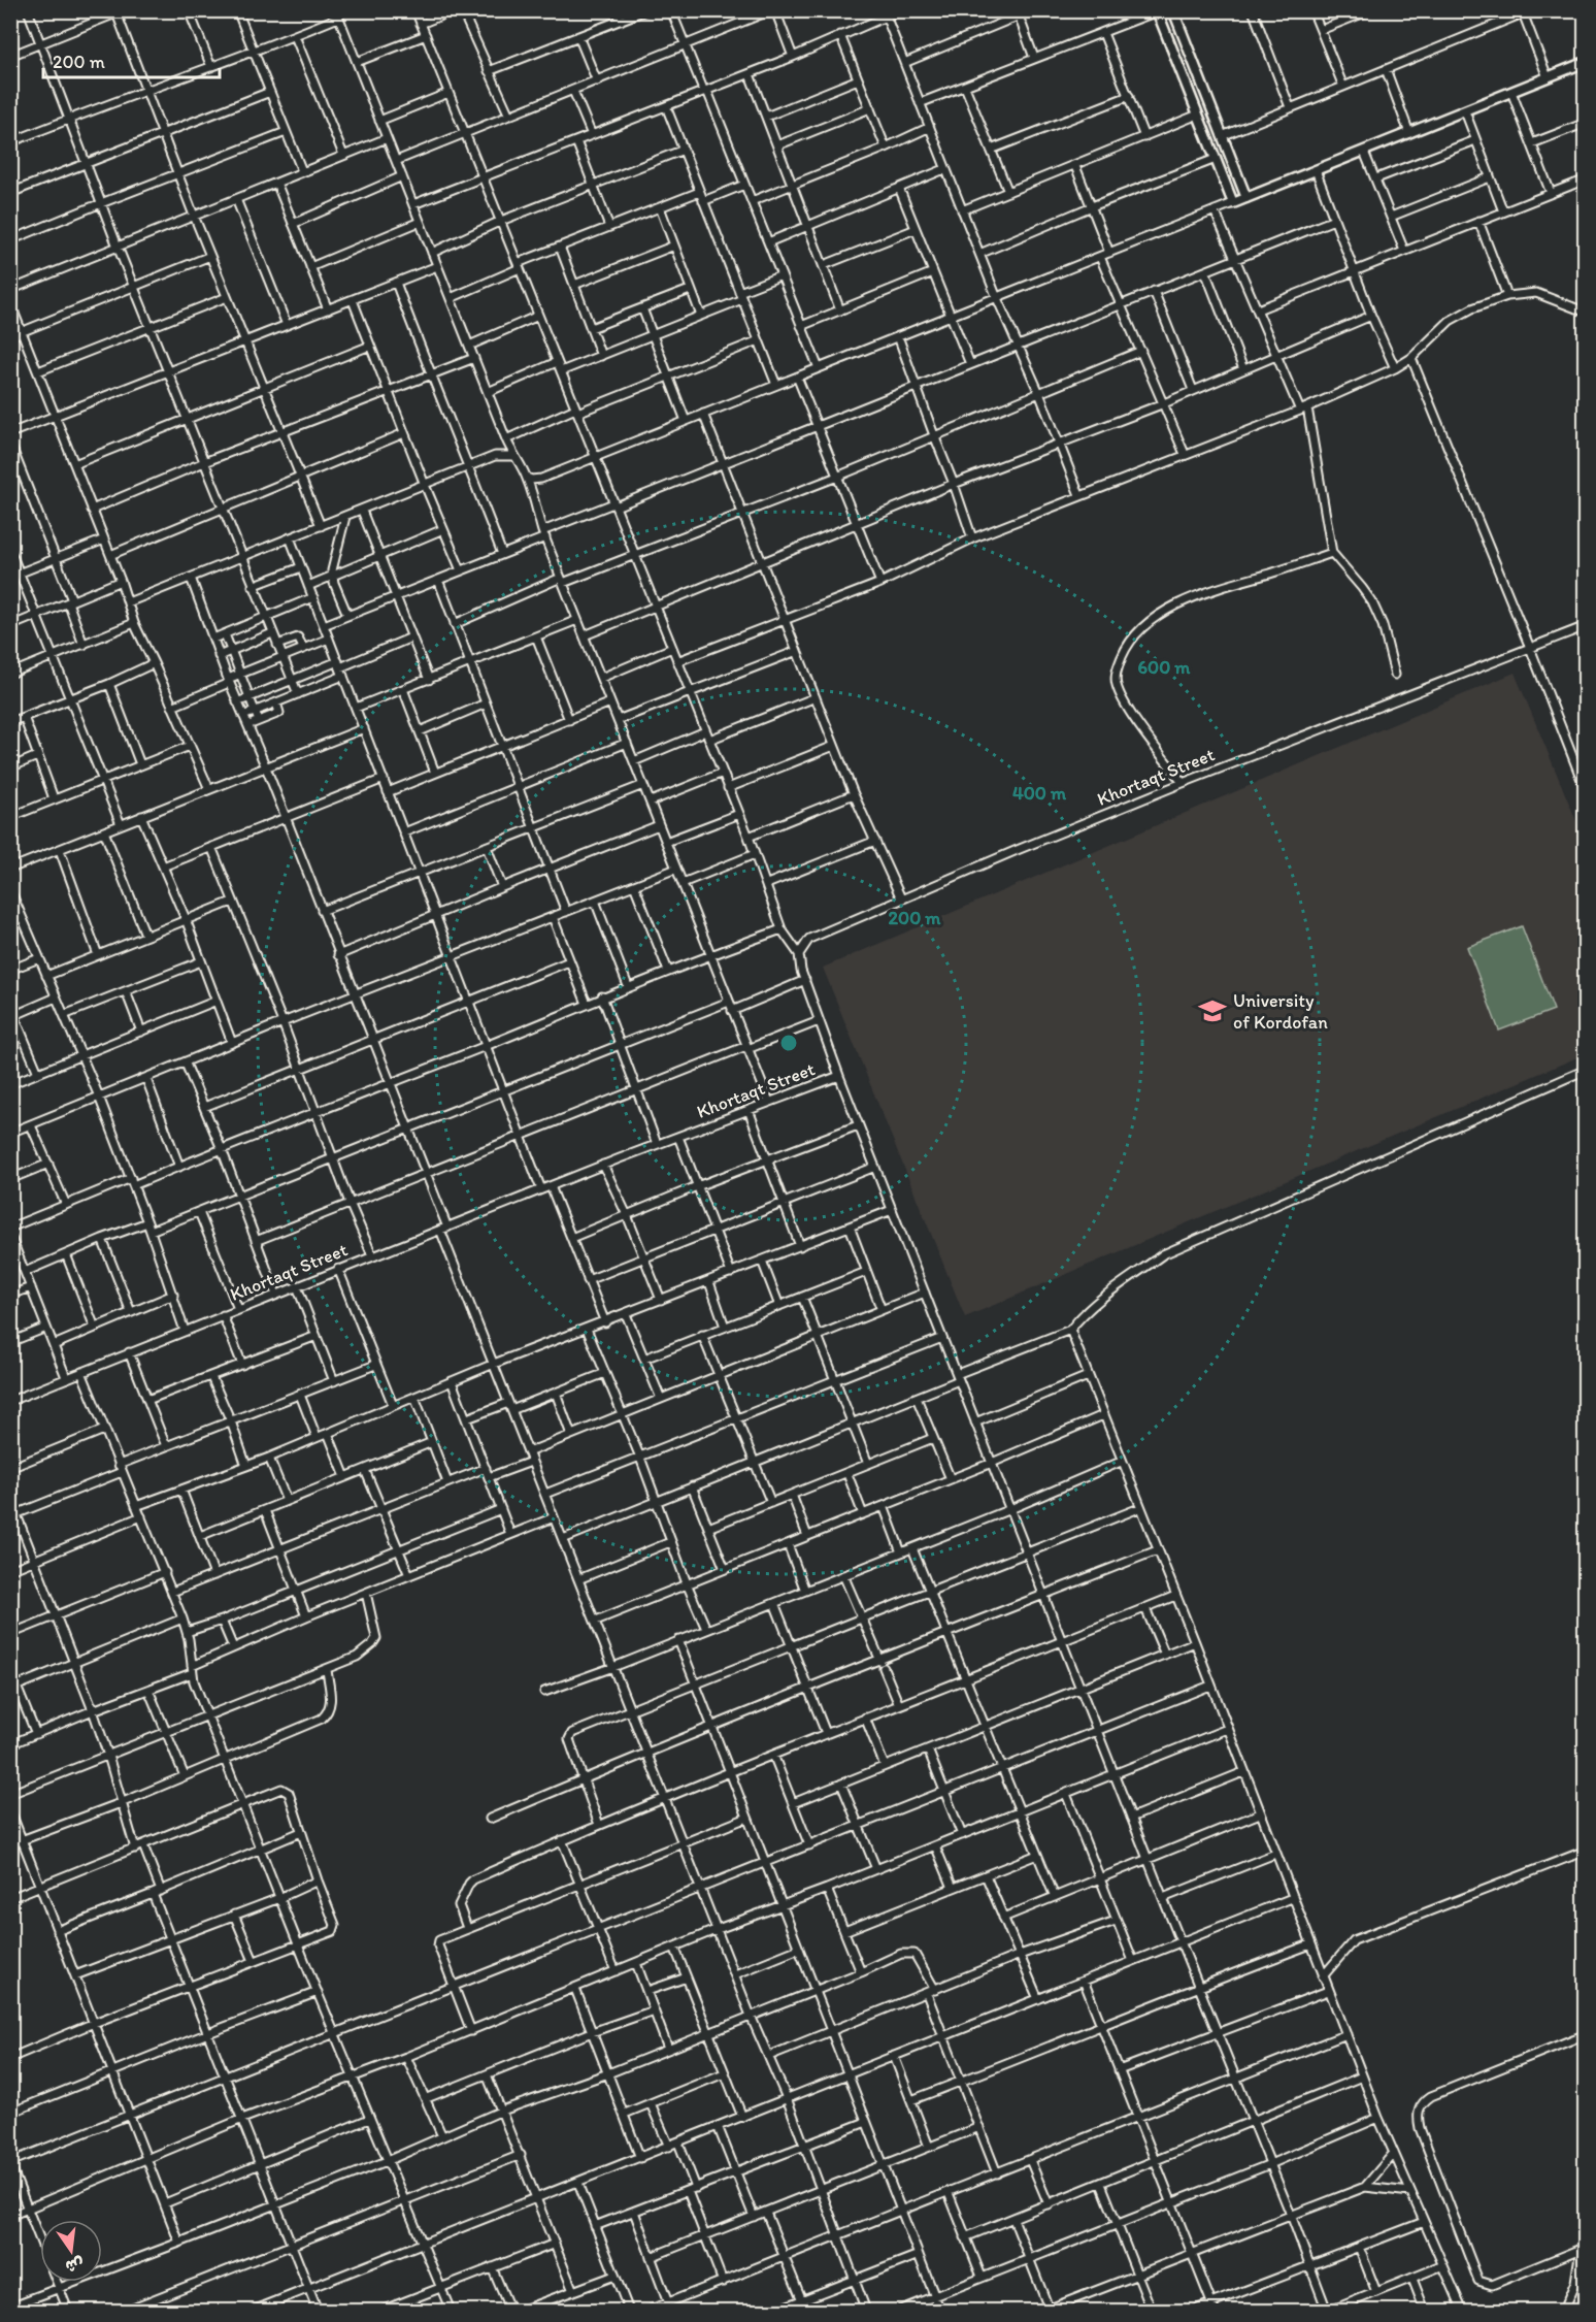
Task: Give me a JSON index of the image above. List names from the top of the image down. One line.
{"streets":{"street":["Khortaqt Street"]},"places":{"school or university":["University of Kordofan"]},"scale_bar":"200 m","north":"bottom","rings":["600 m","400 m","200 m"]}
